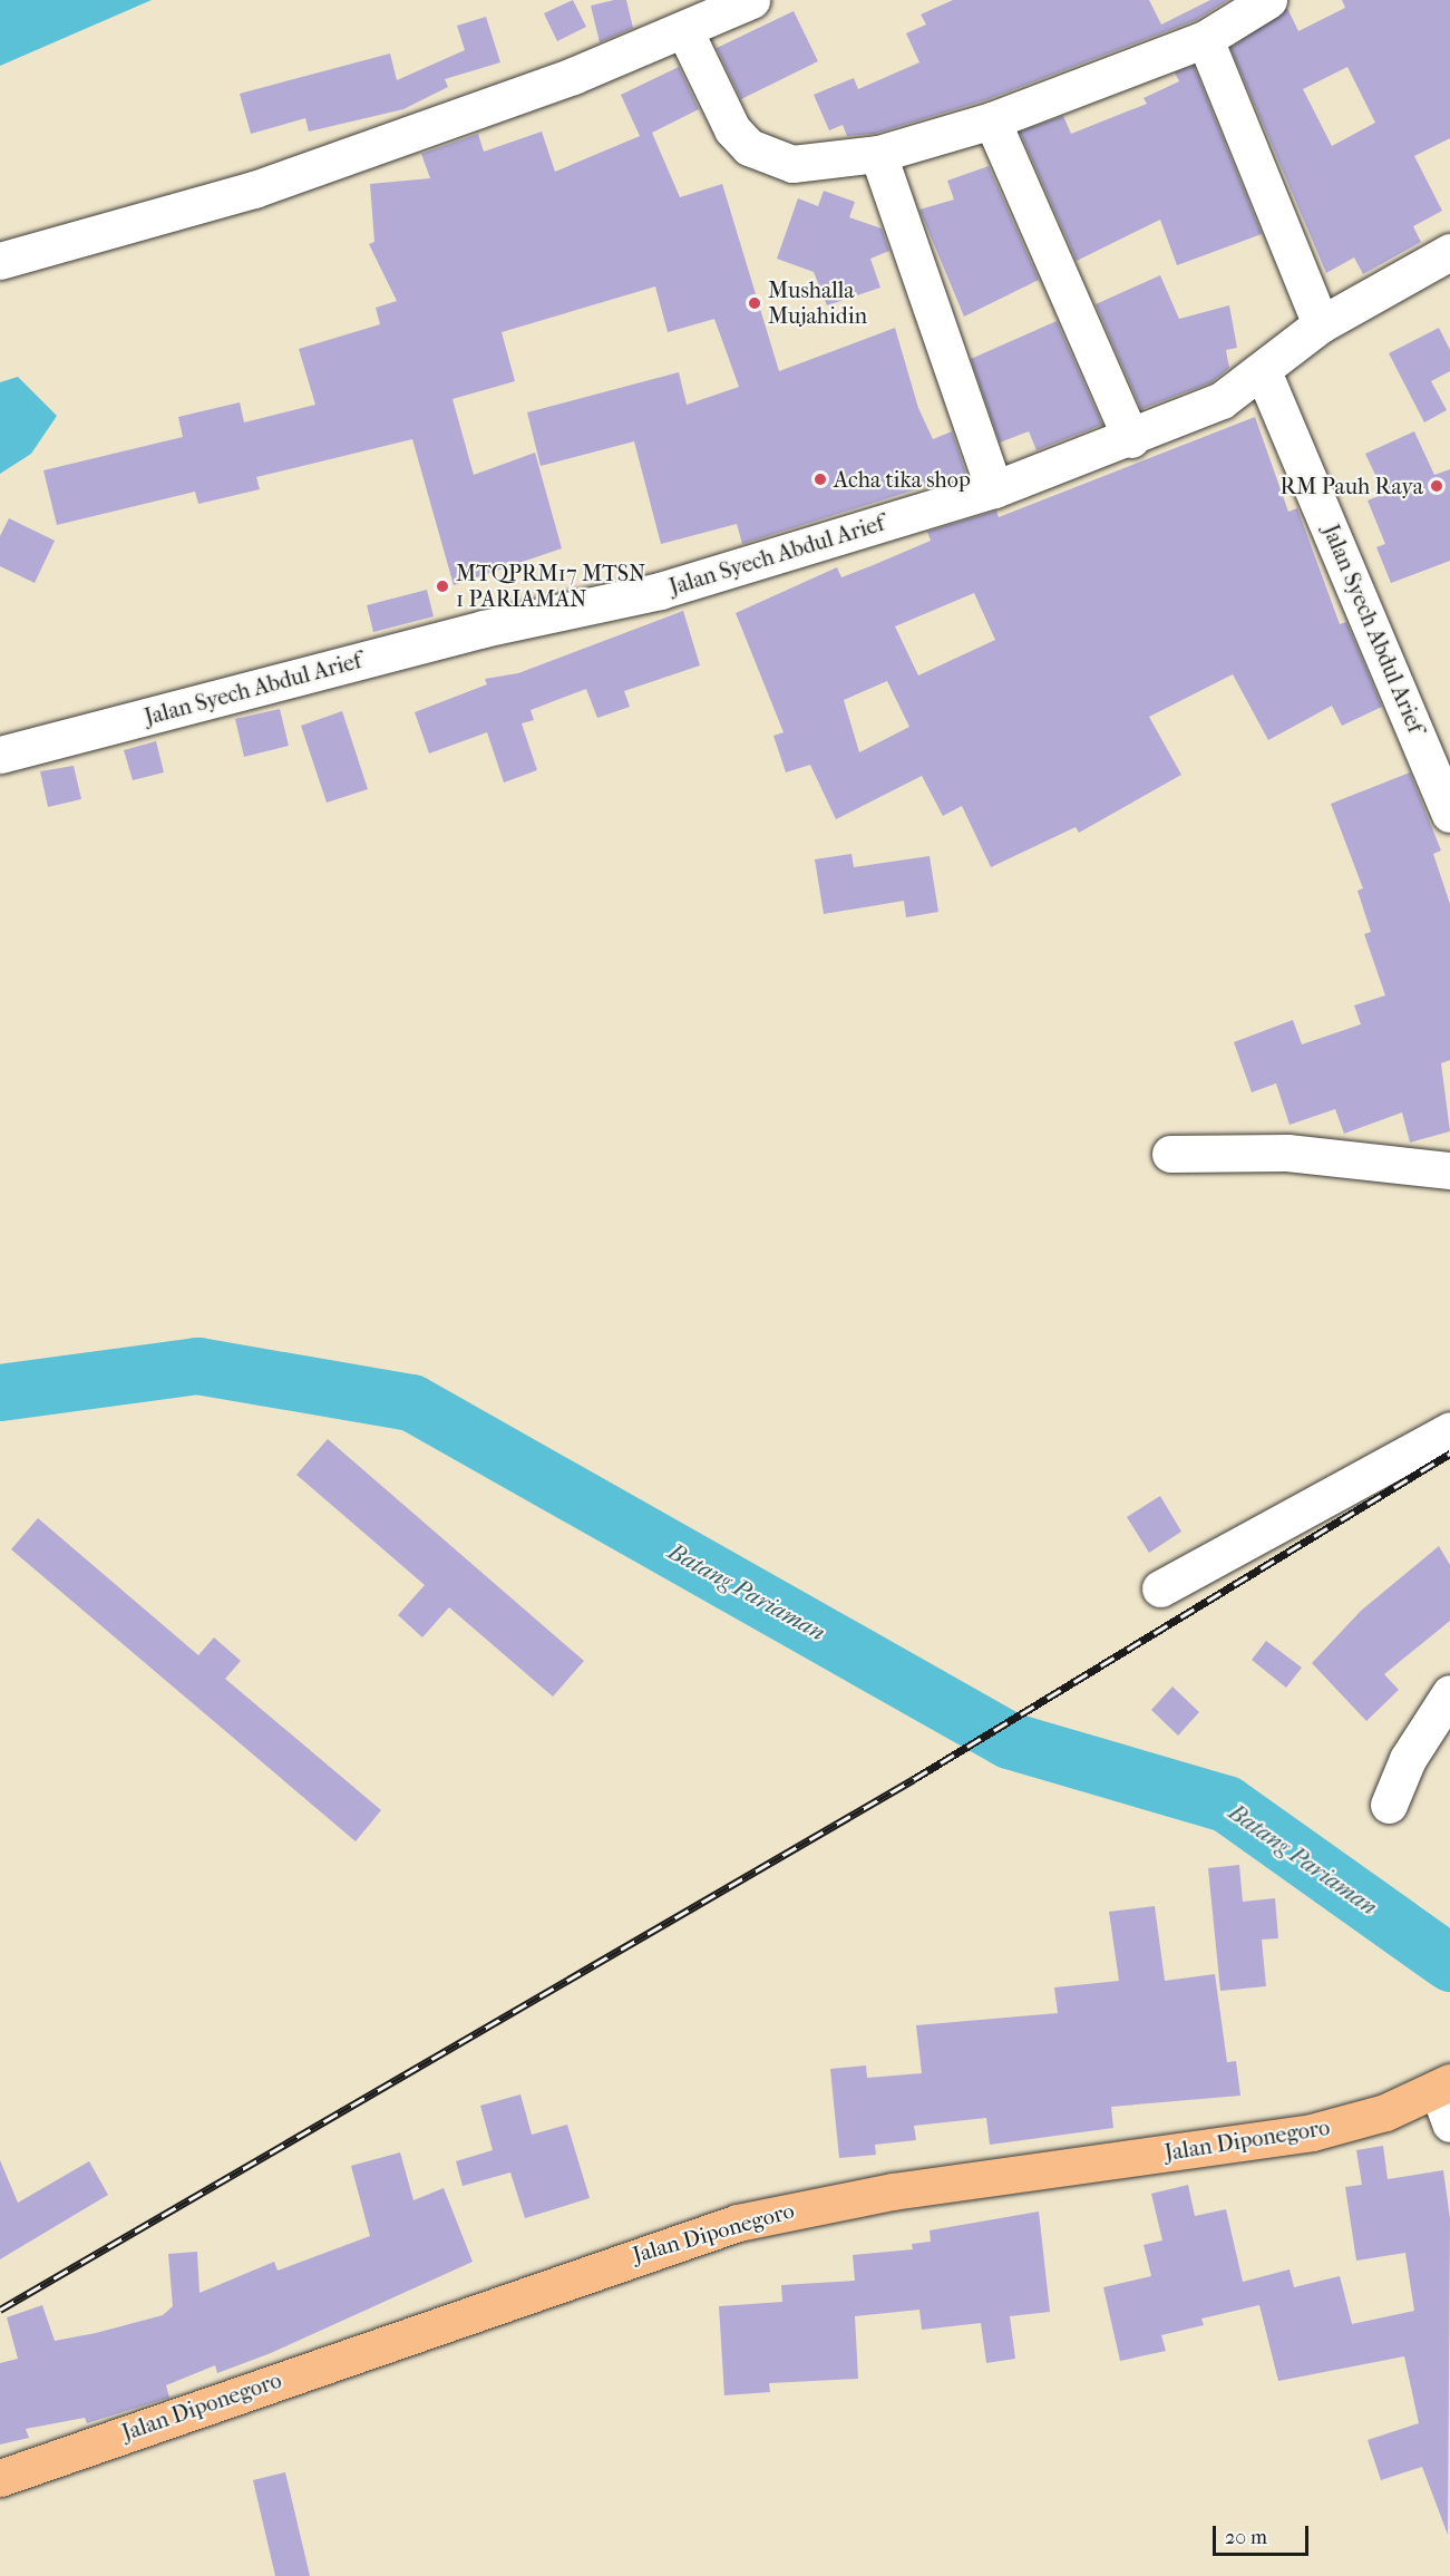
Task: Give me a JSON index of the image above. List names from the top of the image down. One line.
{"streets":{"main road":["Jalan Diponegoro"],"street":["Jalan Syech Abdul Arief"]},"water":["Batang Pariaman"],"places":["Mushalla Mujahidin","Acha tika shop","RM Pauh Raya","MTQPRM17 MTSN 1 PARIAMAN"],"scale_bar":"20 m"}
